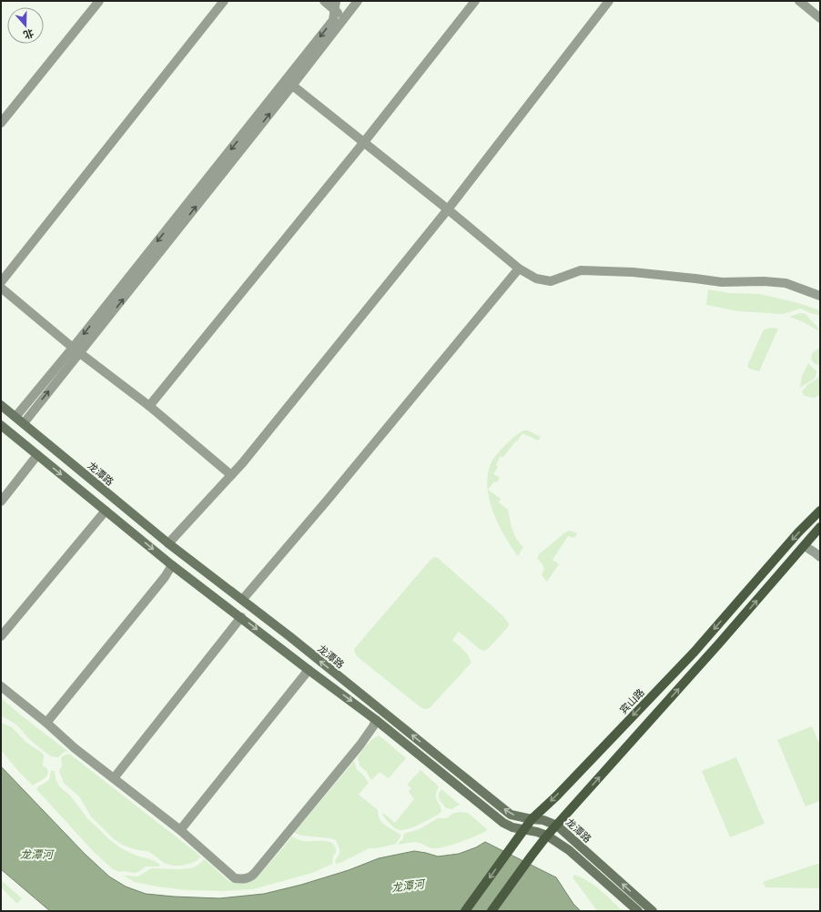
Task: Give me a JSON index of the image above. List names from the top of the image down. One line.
{"streets":{"main road":["龙潭路","宾山路"]},"crossings":[["龙潭路","宾山路"]],"water":["龙潭河"],"north":"bottom"}
